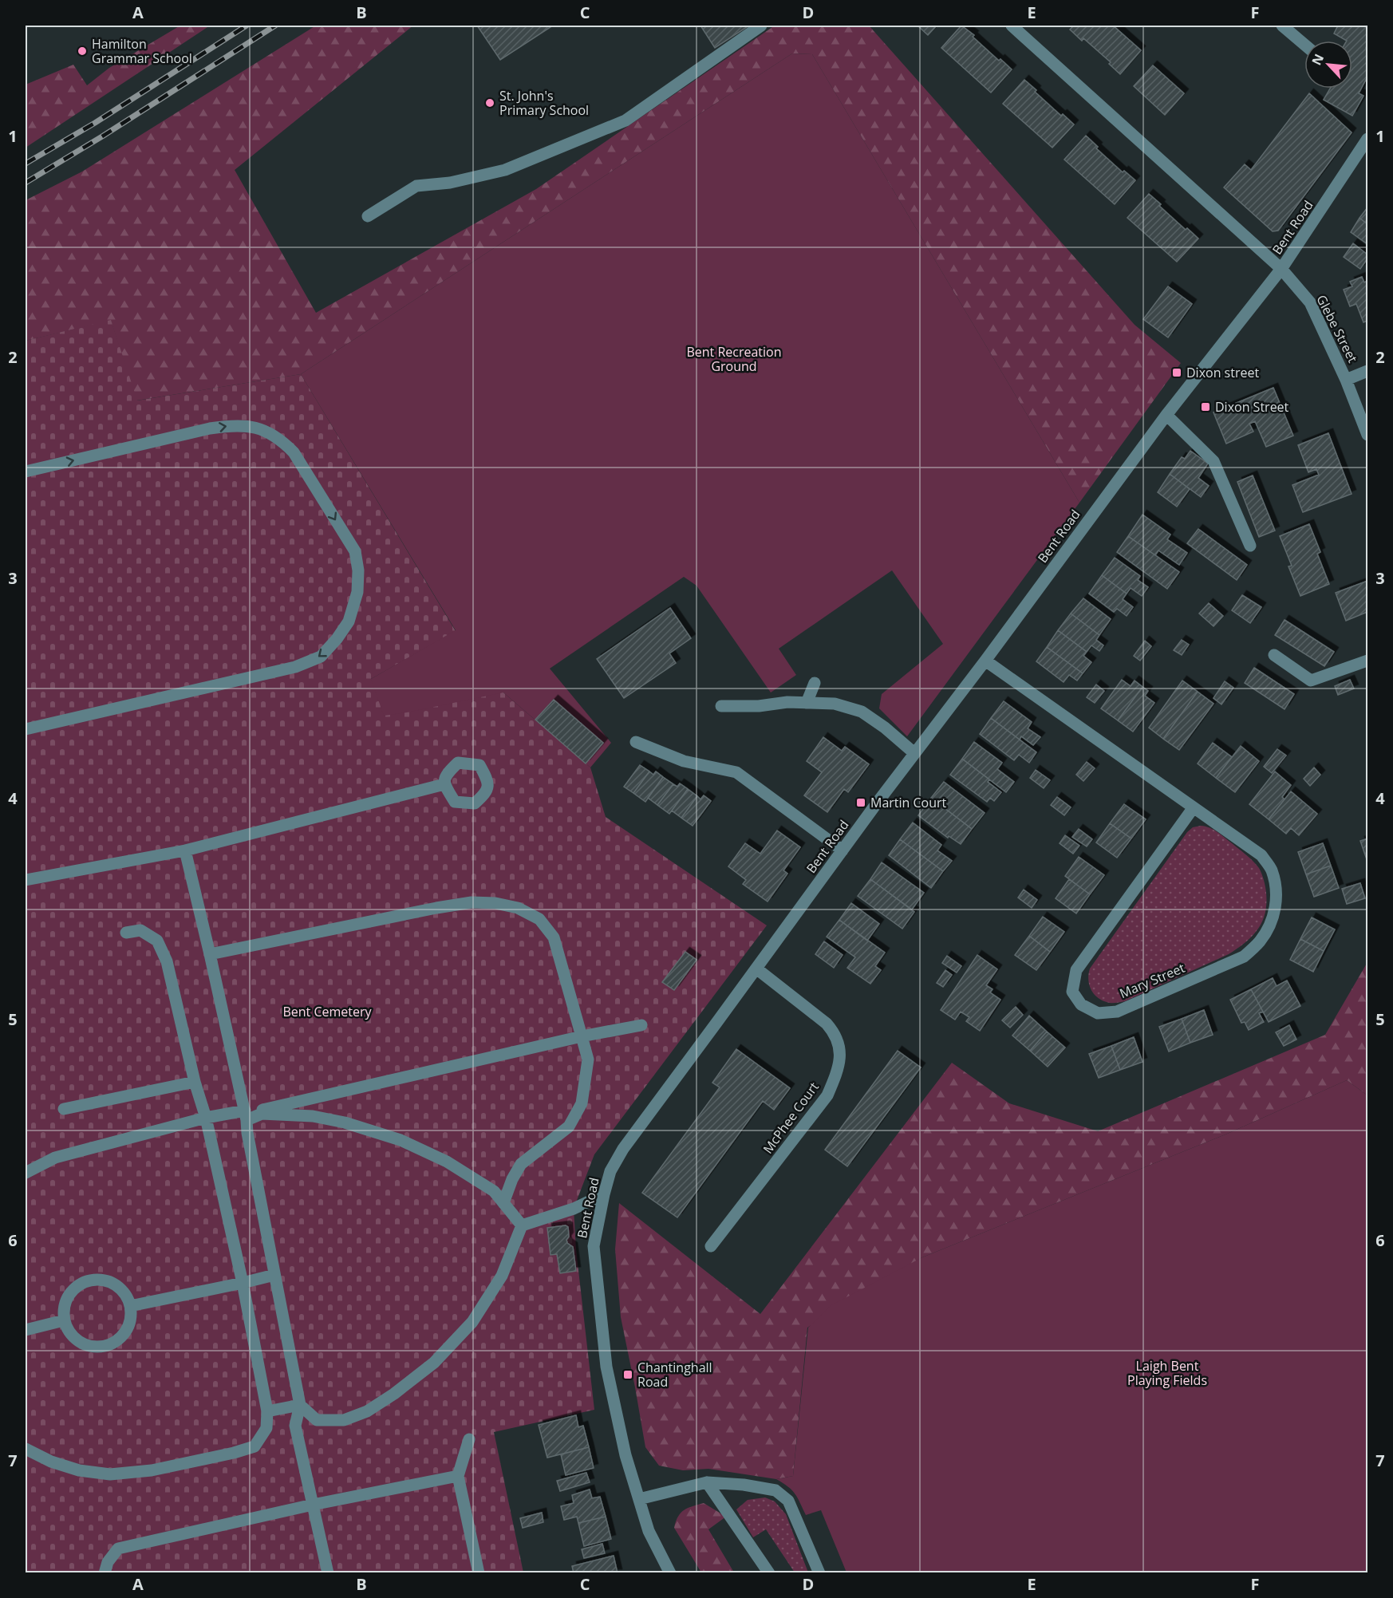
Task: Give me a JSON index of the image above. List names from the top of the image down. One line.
{"streets":{"street":["Bent Road","Glebe Street","Mary Street","McPhee Court"]},"crossings":[["Bent Road","Glebe Street"],["Bent Road","Mary Street"],["Bent Road","McPhee Court"]],"parks":["Bent Recreation Ground","Bent Cemetery","Laigh Bent Playing Fields"],"places":{"other":["Hamilton Grammar School","St. John's Primary School"],"transit":["Dixon street","Dixon Street","Martin Court","Chantinghall Road"]},"north":"top left","grid":{"columns":["A","B","C","D","E","F"],"rows":["1","2","3","4","5","6","7"]}}
